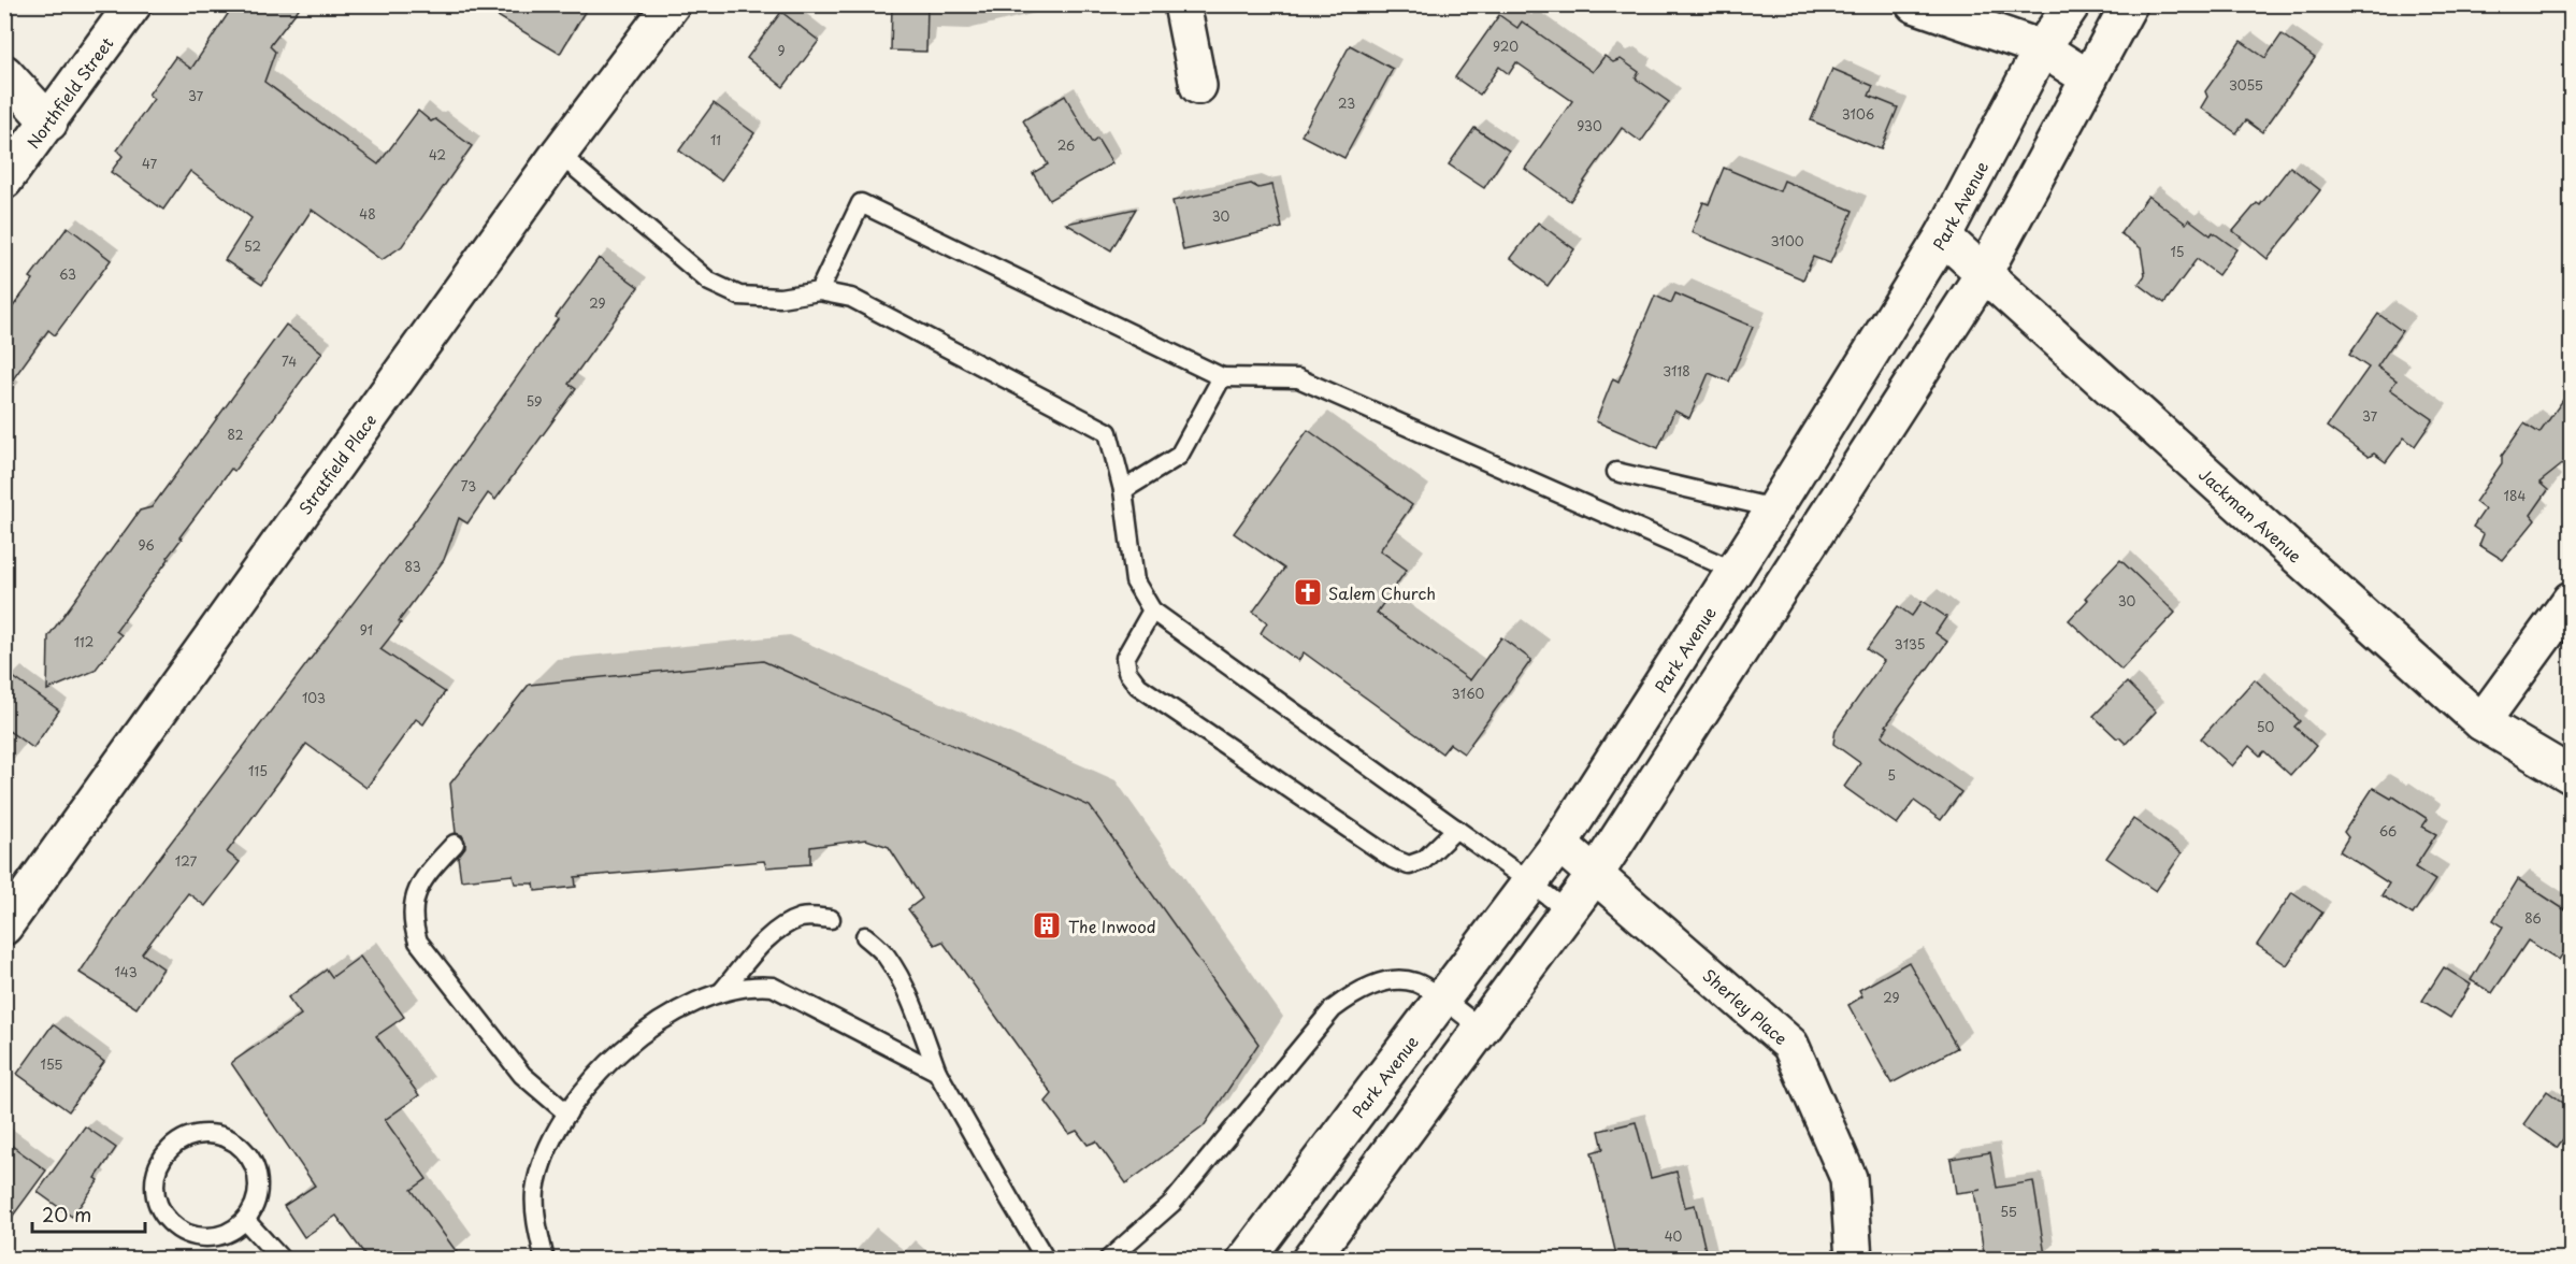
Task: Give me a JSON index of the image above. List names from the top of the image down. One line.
{"streets":{"street":["Northfield Street","Park Avenue","Stratfield Place","Jackman Avenue","Sherley Place"]},"crossings":[["Park Avenue","Jackman Avenue"],["Park Avenue","Sherley Place"]],"places":{"church":["Salem Church"],"building":["The Inwood"]},"house_numbers":["920","9","3055","37","23","3106","930","11","26","42","47","48","30","3100","52","15","63","29","74","3118","59","37","82","73","184","96","83","30","91","112","3135","3160","103","50","115","5","66","127","86","143","29","155","55","40"],"scale_bar":"20 m"}
